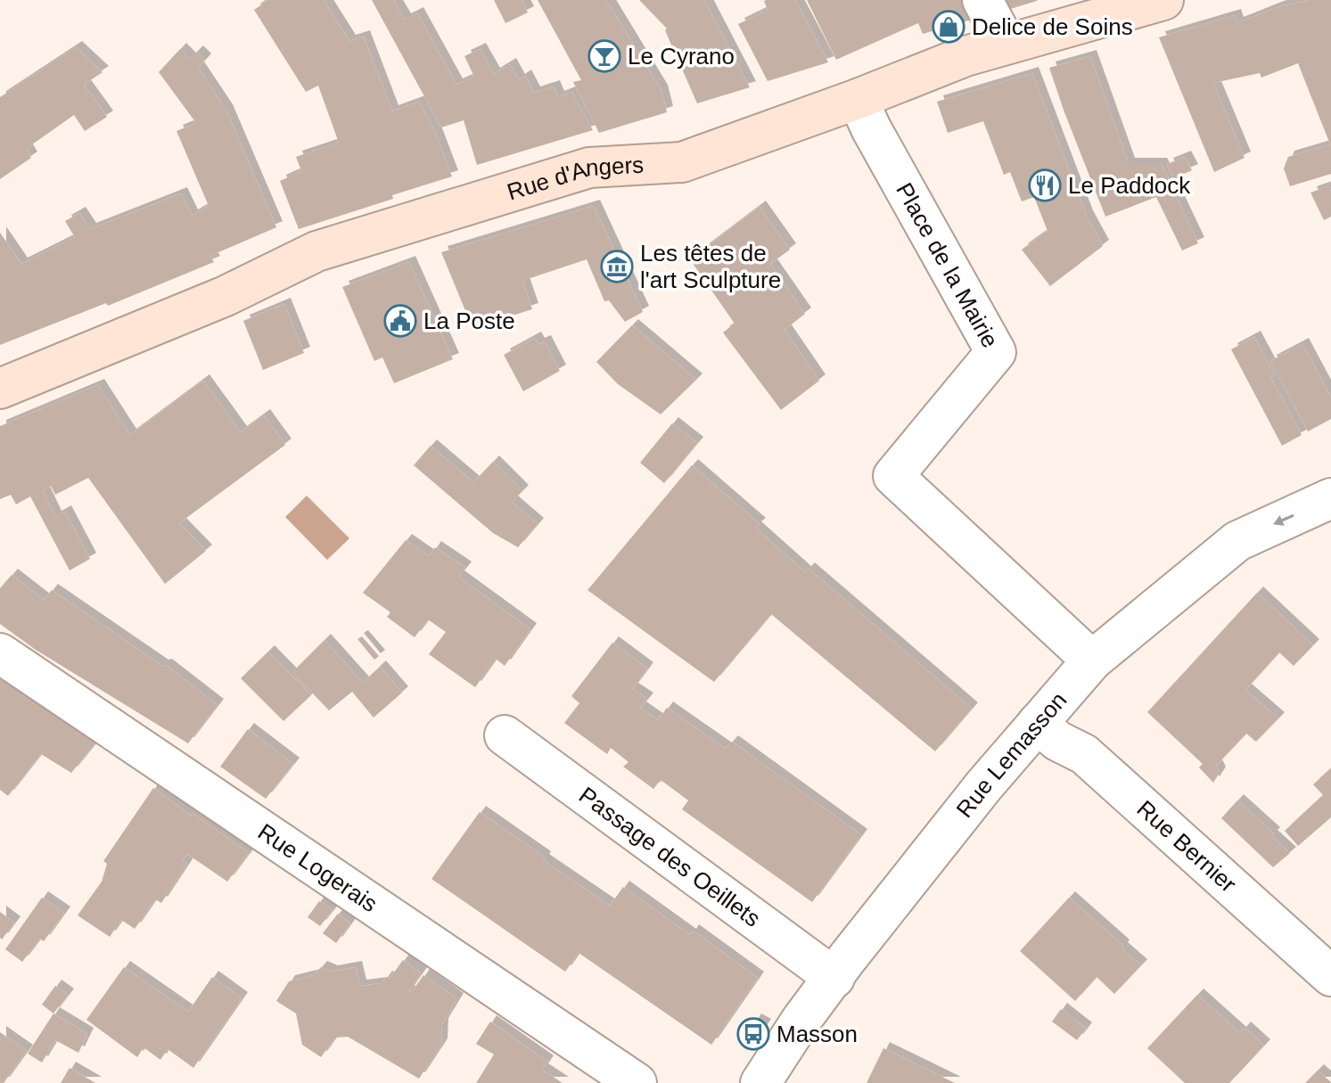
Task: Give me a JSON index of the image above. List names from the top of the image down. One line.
{"streets":{"main road":["Rue d'Angers"],"street":["Place de la Mairie","Rue Lemasson","Rue Bernier","Passage des Oeillets","Rue Logerais"]},"crossings":[["Rue d'Angers","Place de la Mairie"],["Place de la Mairie","Rue Lemasson"],["Rue Lemasson","Rue Bernier"],["Rue Lemasson","Passage des Oeillets"]],"places":{"shop":["Delice de Soins"],"bar":["Le Cyrano"],"restaurant":["Le Paddock"],"museum":["Les têtes de l'art Sculpture"],"public building":["La Poste"],"bus stop":["Masson"]}}
